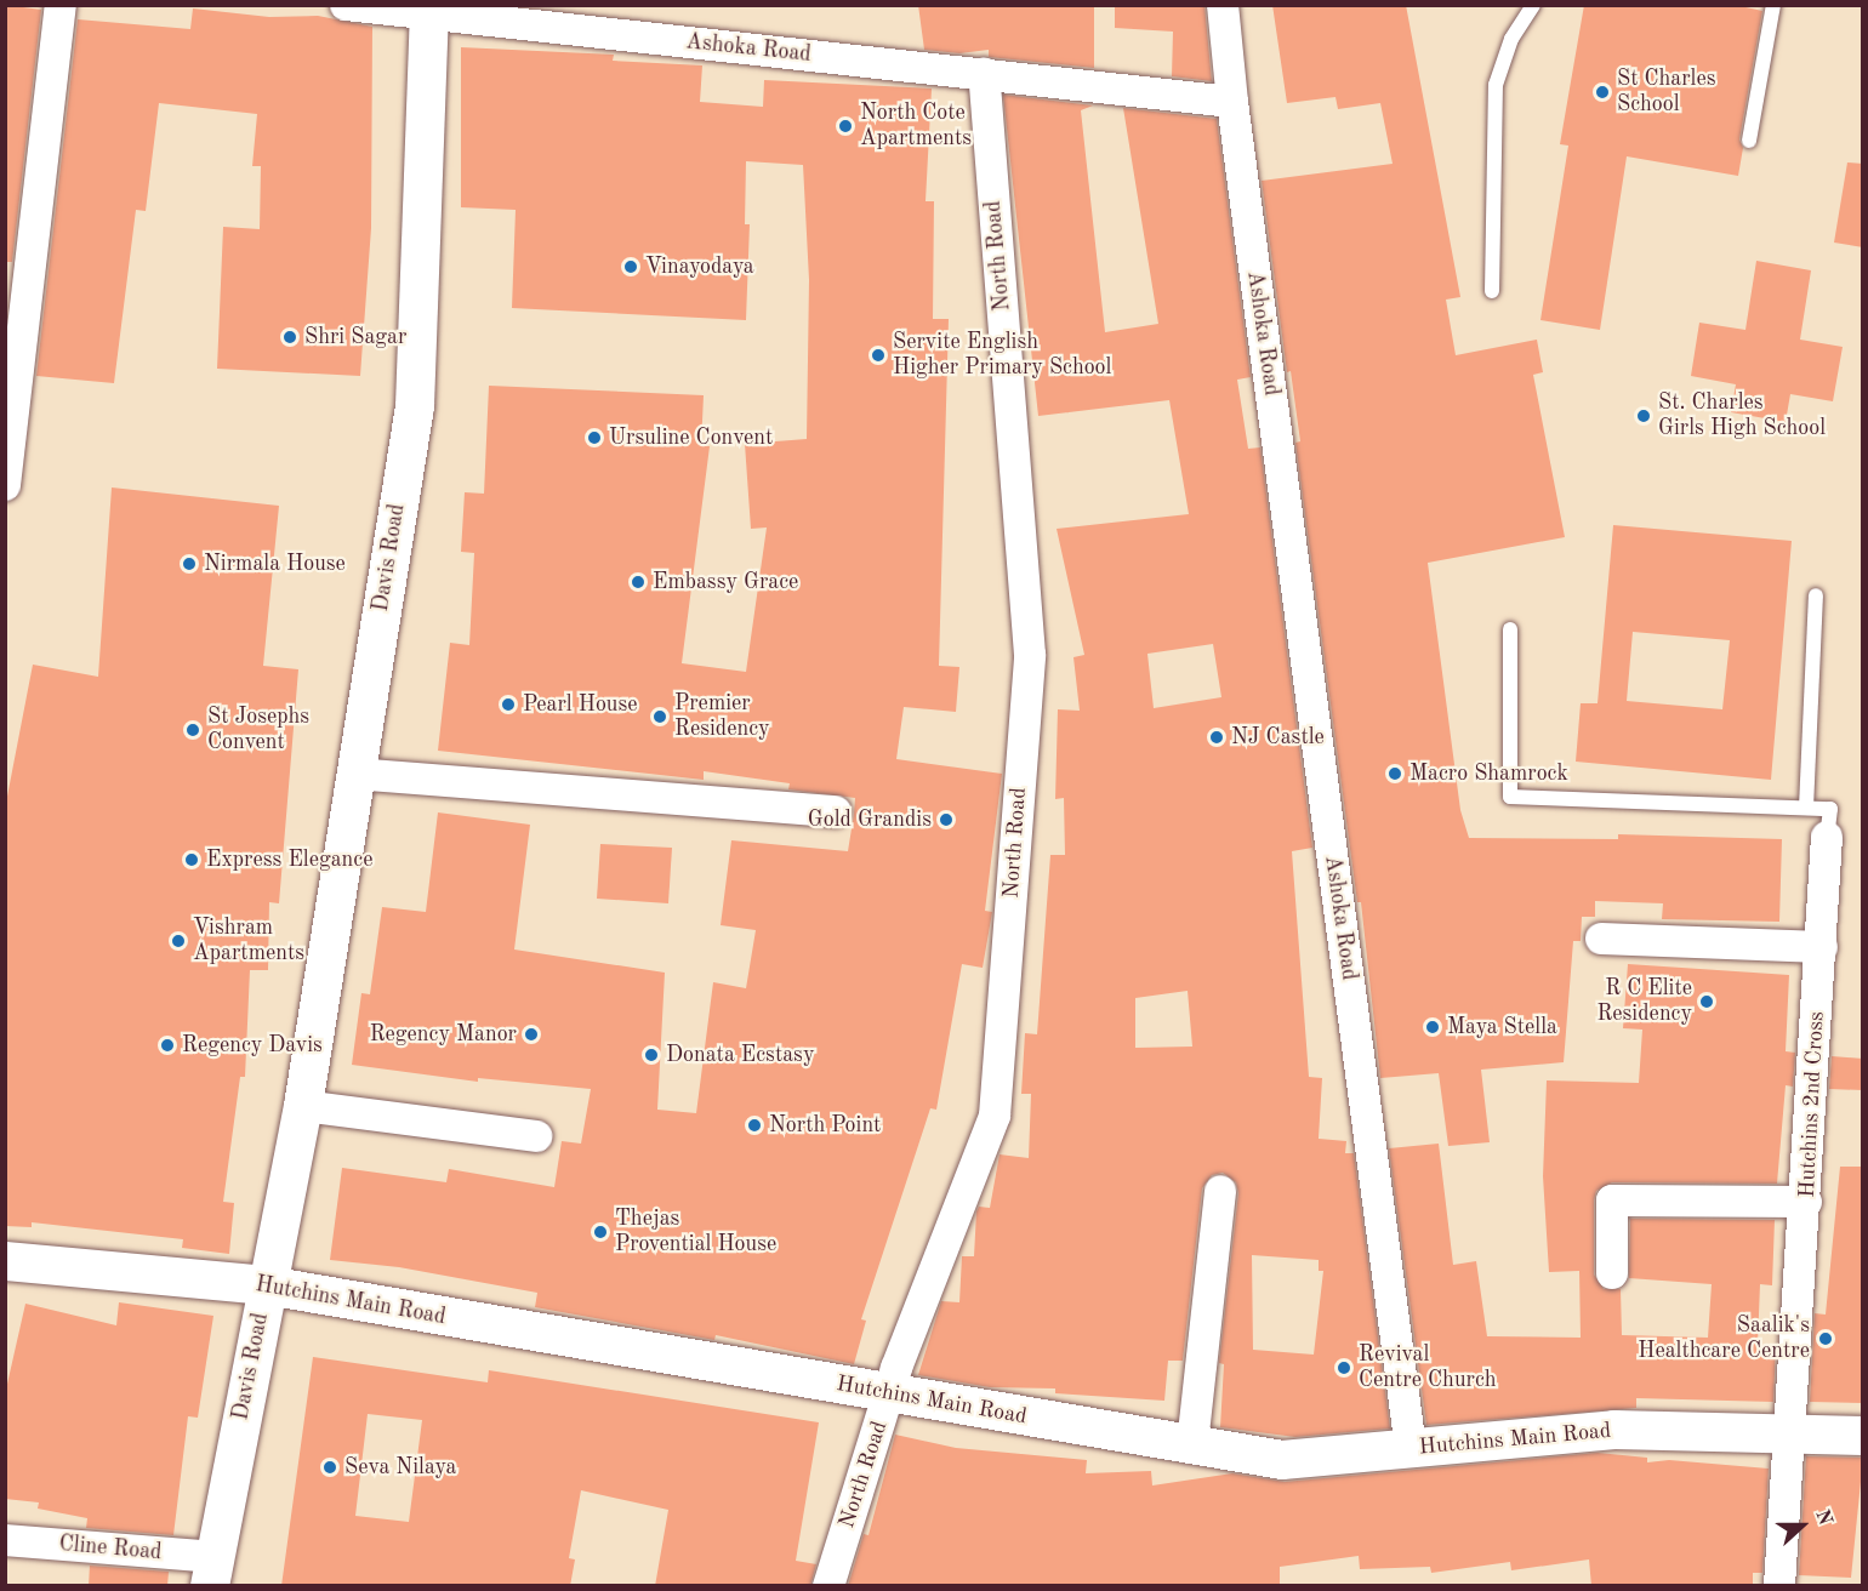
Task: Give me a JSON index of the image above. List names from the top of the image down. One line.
{"streets":{"street":["Ashoka Road","North Road","Davis Road","Hutchins 2nd Cross","Hutchins Main Road","Cline Road"]},"crossings":[["Ashoka Road","North Road"],["Ashoka Road","Davis Road"],["Ashoka Road","Hutchins Main Road"],["North Road","Hutchins Main Road"],["Davis Road","Hutchins Main Road"],["Davis Road","Cline Road"],["Hutchins 2nd Cross","Hutchins Main Road"]],"places":["St Charles School","North Cote Apartments","Vinayodaya","Shri Sagar","Servite English Higher Primary School","St. Charles Girls High School","Ursuline Convent","Nirmala House","Embassy Grace","Pearl House","Premier Residency","St Josephs Convent","NJ Castle","Macro Shamrock","Gold Grandis","Express Elegance","Vishram Apartments","R C Elite Residency","Maya Stella","Regency Manor","Regency Davis","Donata Ecstasy","North Point","Thejas Provential House","Saalik's Healthcare Centre","Revival Centre Church","Seva Nilaya"],"north":"right"}
